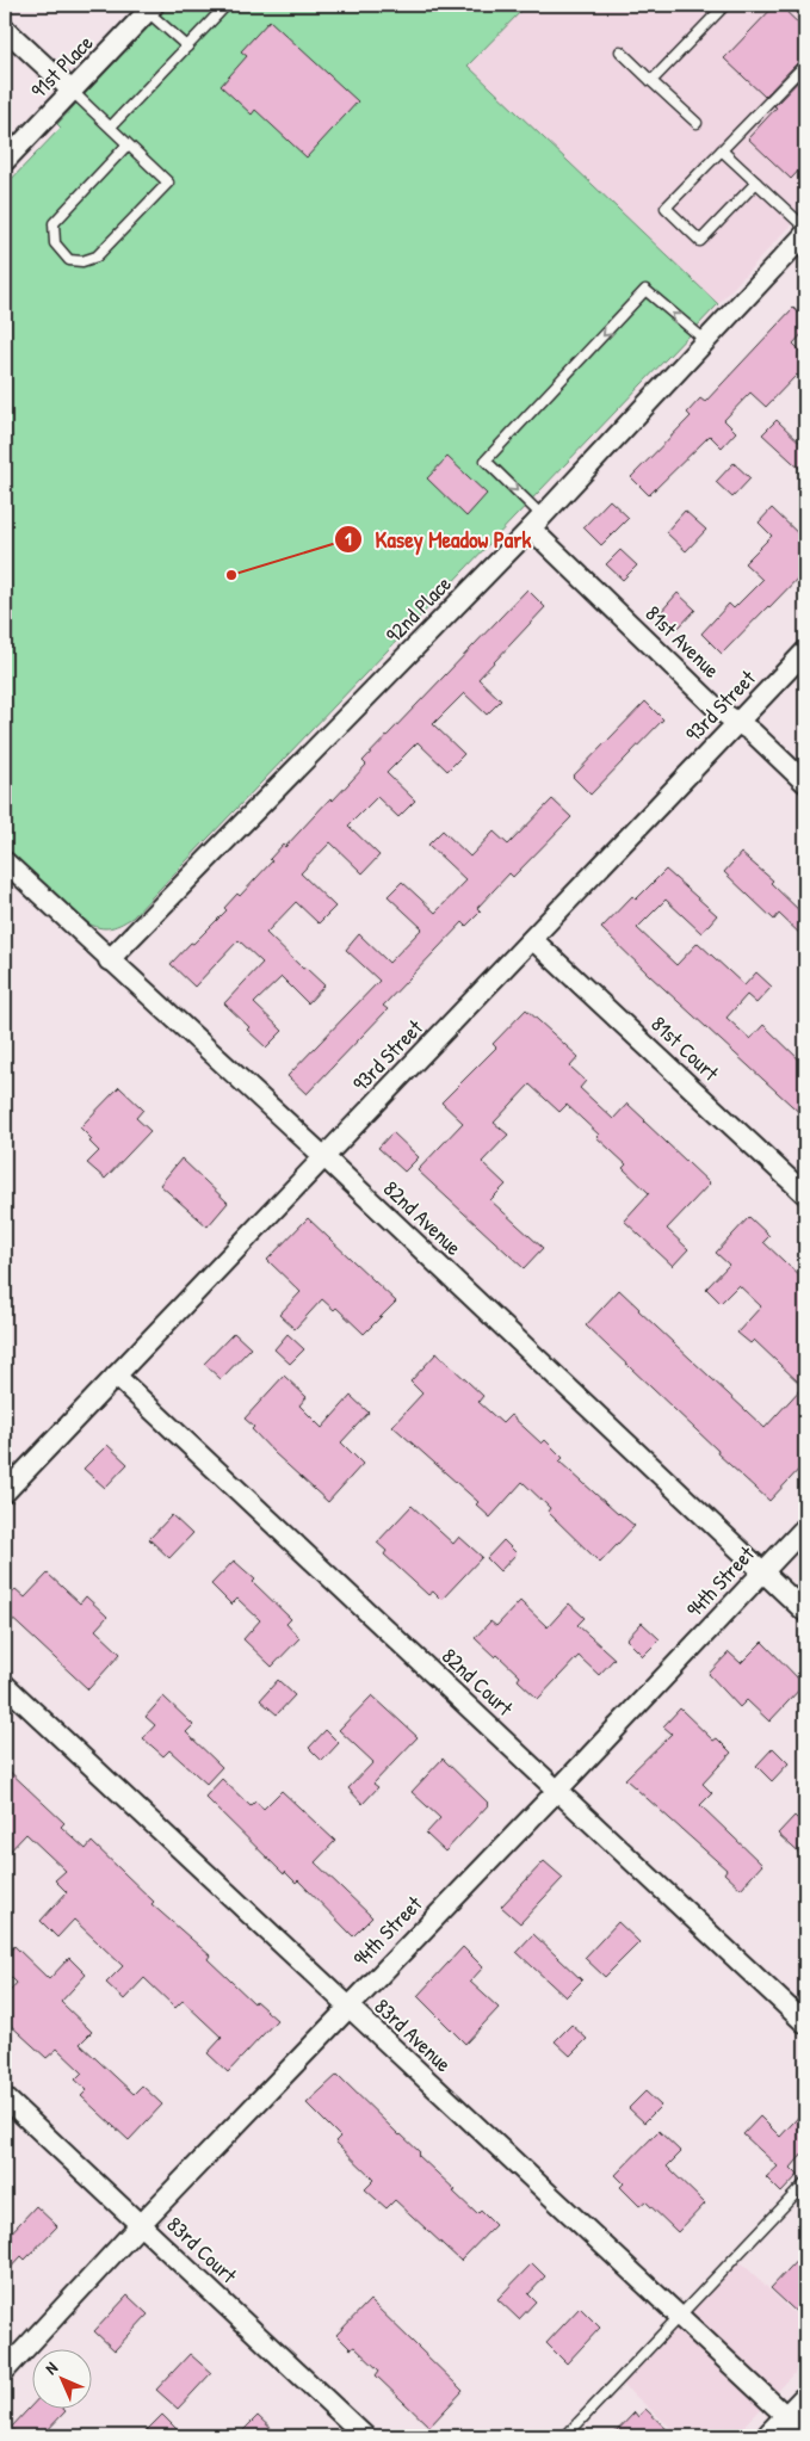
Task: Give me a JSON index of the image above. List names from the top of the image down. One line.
{"streets":{"street":["91st Place","92nd Place","81st Avenue","93rd Street","81st Court","82nd Avenue","94th Street","82nd Court","83rd Avenue","83rd Court"]},"crossings":[["92nd Place","81st Avenue"],["92nd Place","82nd Avenue"],["81st Avenue","93rd Street"],["93rd Street","81st Court"],["93rd Street","82nd Avenue"],["93rd Street","82nd Court"],["82nd Avenue","94th Street"],["94th Street","82nd Court"],["94th Street","83rd Avenue"],["94th Street","83rd Court"]],"places":["Kasey Meadow Park"],"north":"top left"}
